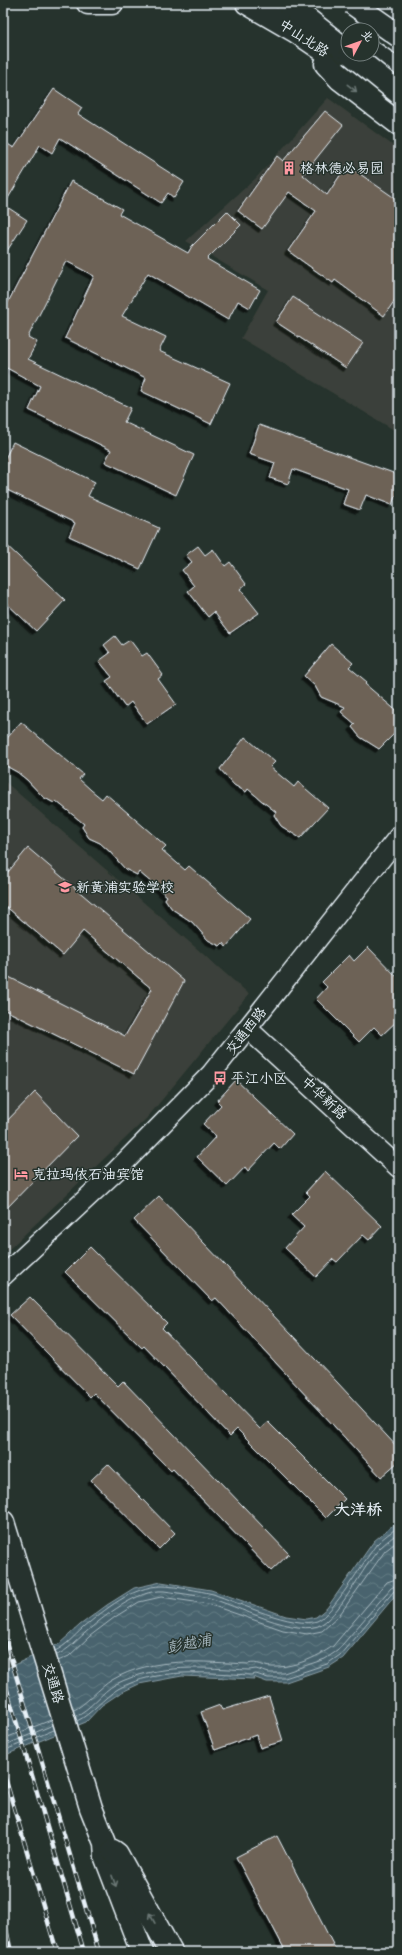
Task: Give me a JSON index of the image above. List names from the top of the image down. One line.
{"streets":{"main road":["中山北路","交通路"],"street":["交通西路","中华新路"]},"crossings":[["交通西路","中华新路"]],"districts":["大洋桥"],"water":["彭越浦"],"places":{"building":["格林德必易园"],"school or university":["新黄浦实验学校"],"bus stop":["平江小区"],"hotel":["克拉玛依石油宾馆"]},"north":"top right"}
